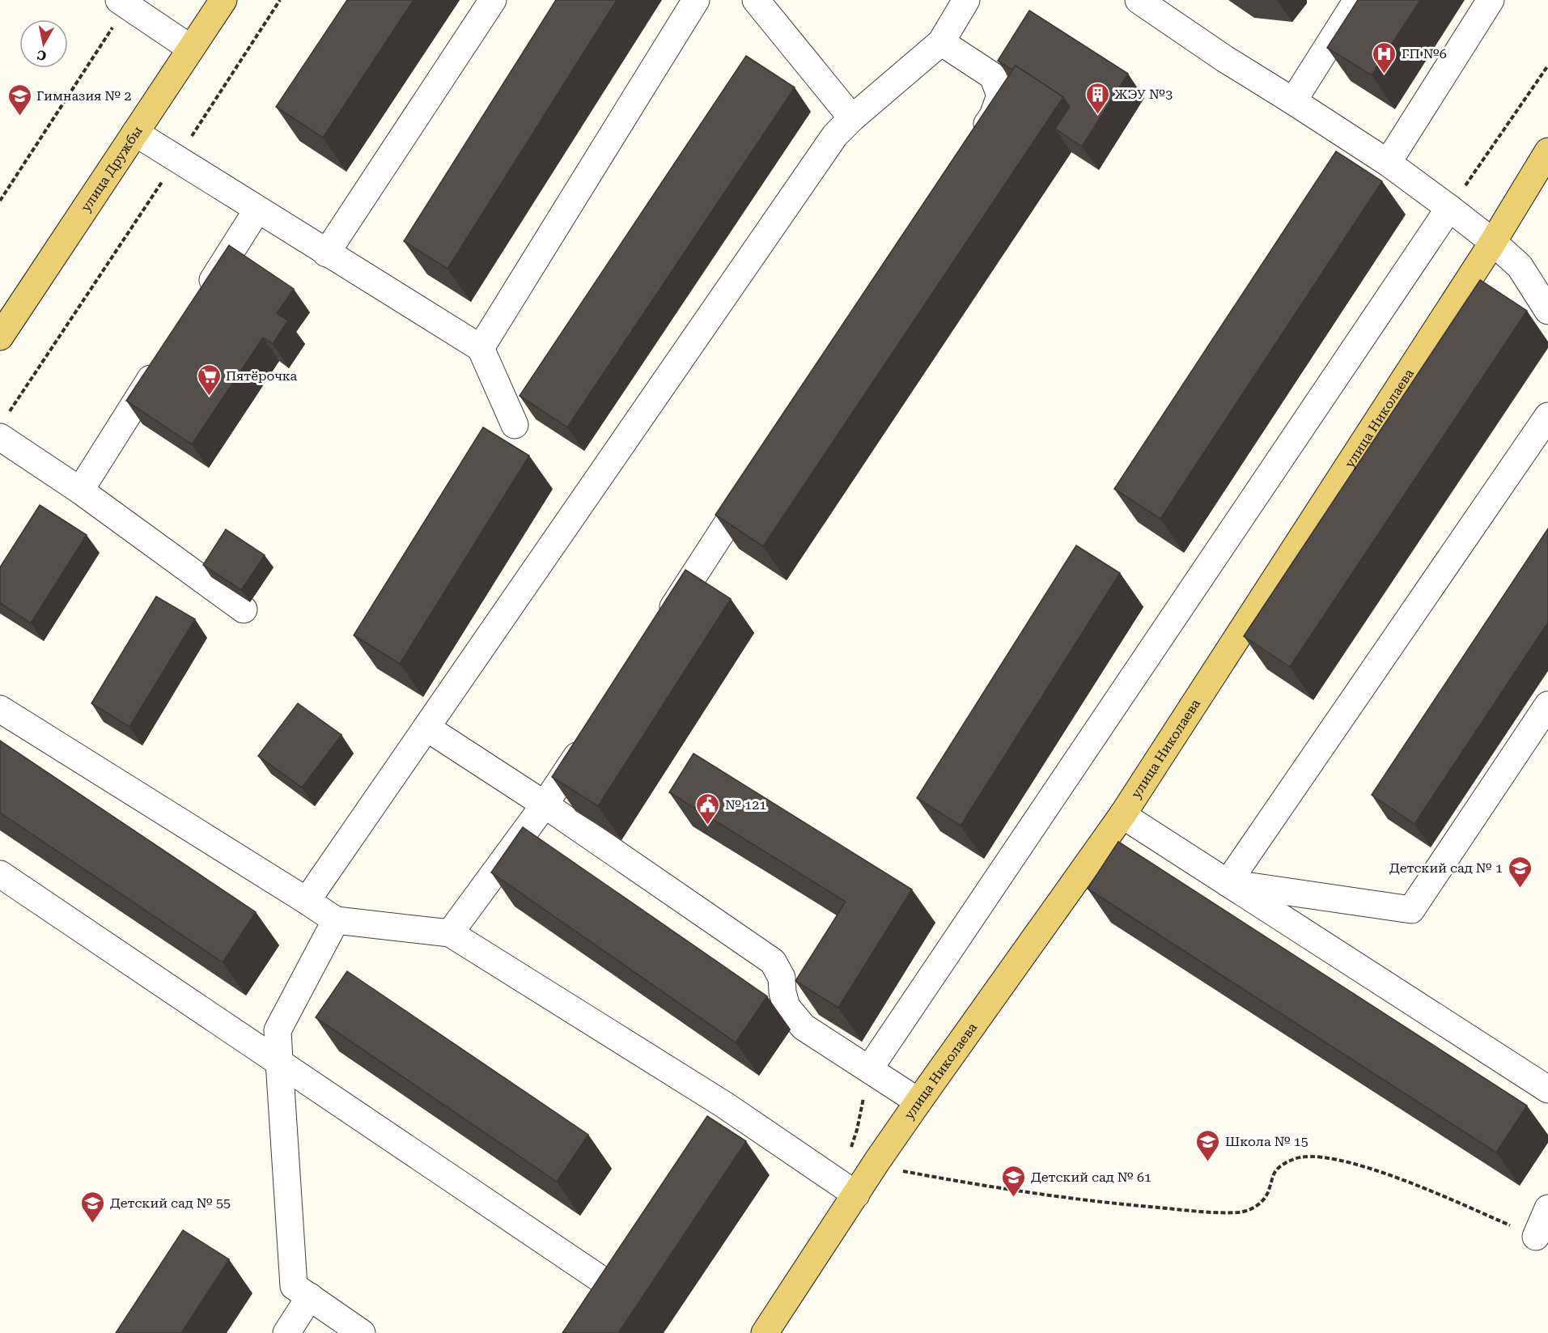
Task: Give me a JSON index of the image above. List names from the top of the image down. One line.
{"streets":{"main road":["улица Дружбы","улица Николаева"]},"places":{"hospital":["ГП №6"],"building":["ЖЭУ №3"],"school or university":["Гимназия № 2","Детский сад № 1","Школа № 15","Детский сад № 61","Детский сад № 55"],"supermarket":["Пятёрочка"],"public building":["№ 121"]},"north":"bottom"}
